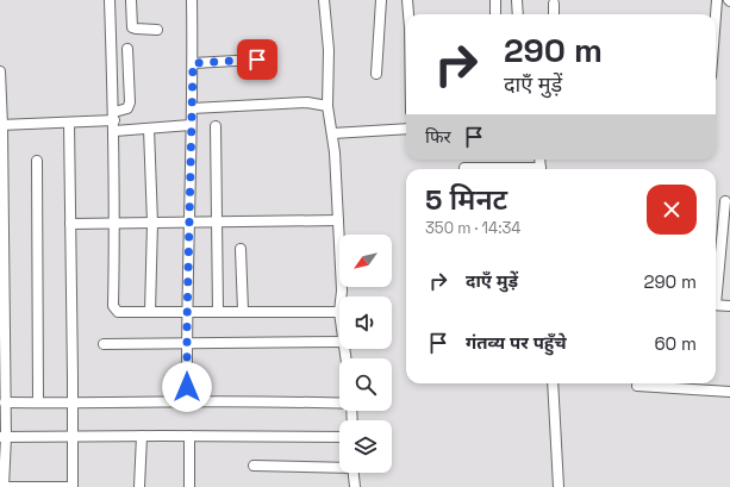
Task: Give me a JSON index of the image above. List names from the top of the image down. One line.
{"north":"bottom left","page":{"turn":["290 m","दाएँ मुड़ें"],"then":"फिर","heading":["5 मिनट","350 m · 14:34"],"list":[{"name":"दाएँ मुड़ें","value":"290 m"},{"name":"गंतव्य पर पहुँचे","value":"60 m"}]}}
